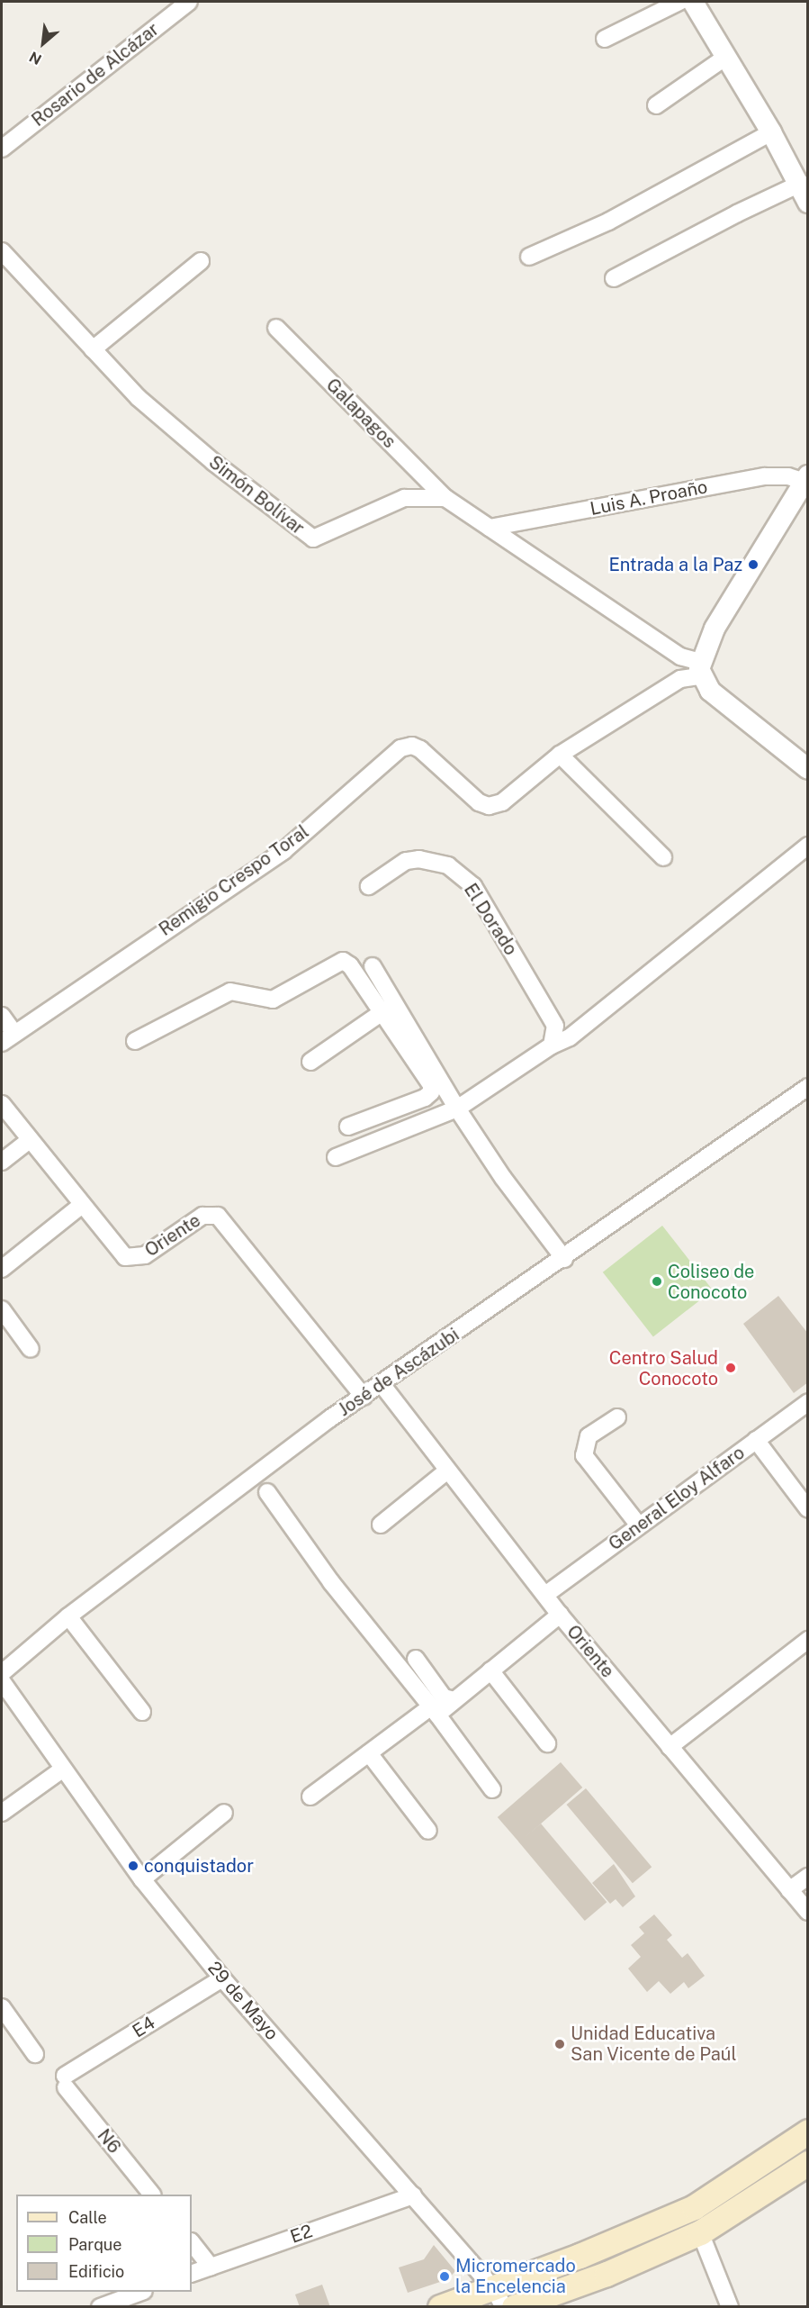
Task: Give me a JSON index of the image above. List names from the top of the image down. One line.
{"streets":{"street":["Rosario de Alcázar","Galapagos","Simón Bolívar","Luis A. Proaño","Remigio Crespo Toral","El Dorado","Oriente","José de Ascázubi","General Eloy Alfaro","29 de Mayo","E4","N6","E2"]},"crossings":[["Galapagos","Simón Bolívar"],["Oriente","José de Ascázubi"],["Oriente","General Eloy Alfaro"],["29 de Mayo","E4"],["29 de Mayo","E2"],["E4","N6"]],"places":["Entrada a la Paz","Coliseo de Conocoto","Centro Salud Conocoto","conquistador","Unidad Educativa San Vicente de Paúl","Micromercado la Encelencia"],"legend":["Calle","Parque","Edificio"],"north":"bottom left"}
